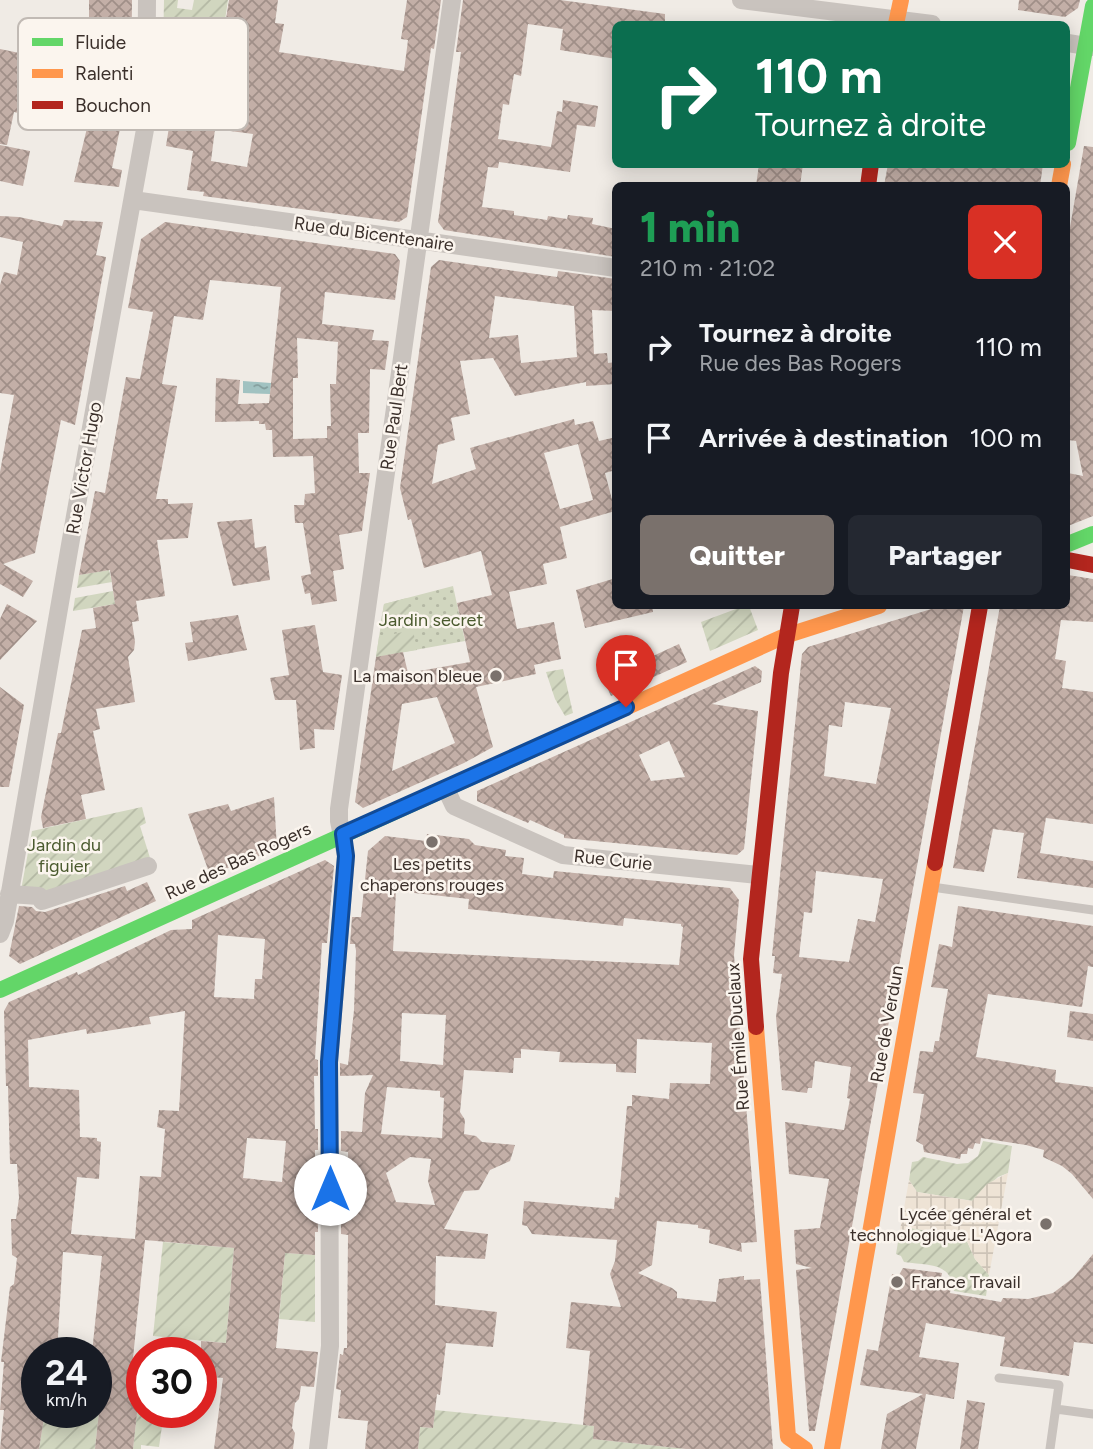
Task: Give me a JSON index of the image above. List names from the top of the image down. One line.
{"streets":{"street":["Rue du Bicentenaire","Rue Paul Bert","Rue Victor Hugo","Rue Curie","Rue des Bas Rogers","Rue de Verdun","Rue Émile Duclaux"]},"crossings":[["Rue du Bicentenaire","Rue Paul Bert"],["Rue du Bicentenaire","Rue Victor Hugo"],["Rue Paul Bert","Rue des Bas Rogers"],["Rue Curie","Rue des Bas Rogers"],["Rue Curie","Rue Émile Duclaux"],["Rue des Bas Rogers","Rue Émile Duclaux"]],"parks":["Jardin secret","Jardin du figuier"],"places":["La maison bleue","Les petits chaperons rouges","Lycée général et technologique L'Agora","France Travail"],"legend":["Fluide","Ralenti","Bouchon"],"page":{"turn":["110 m","Tournez à droite"],"heading":["1 min","210 m · 21:02"],"list":[{"name":"Tournez à droite","note":"Rue des Bas Rogers","value":"110 m"},{"name":"Arrivée à destination","value":"100 m"}],"buttons":["Quitter","Partager"],"speed":"24 km/h","limit":"30"}}
